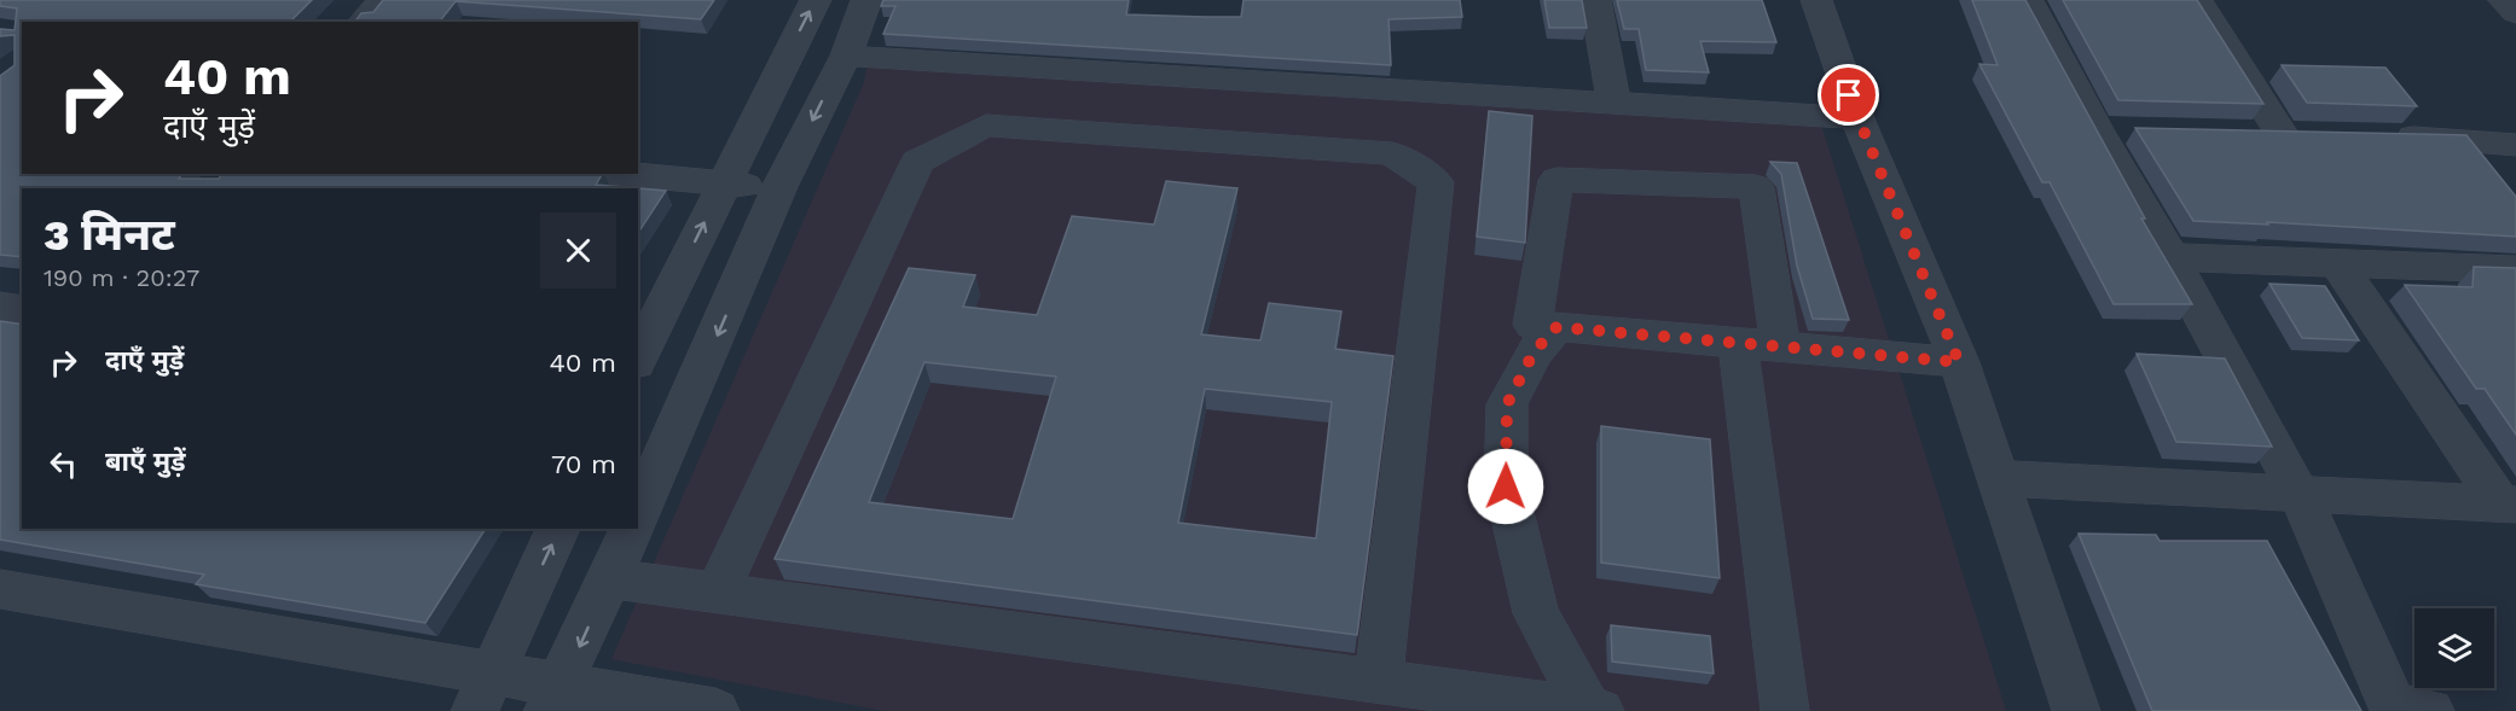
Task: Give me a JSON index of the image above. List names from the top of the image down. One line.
{"page":{"turn":["40 m","दाएँ मुड़ें"],"heading":["3 मिनट","190 m · 20:27"],"list":[{"name":"दाएँ मुड़ें","value":"40 m"},{"name":"बाएँ मुड़ें","value":"70 m"}]}}
